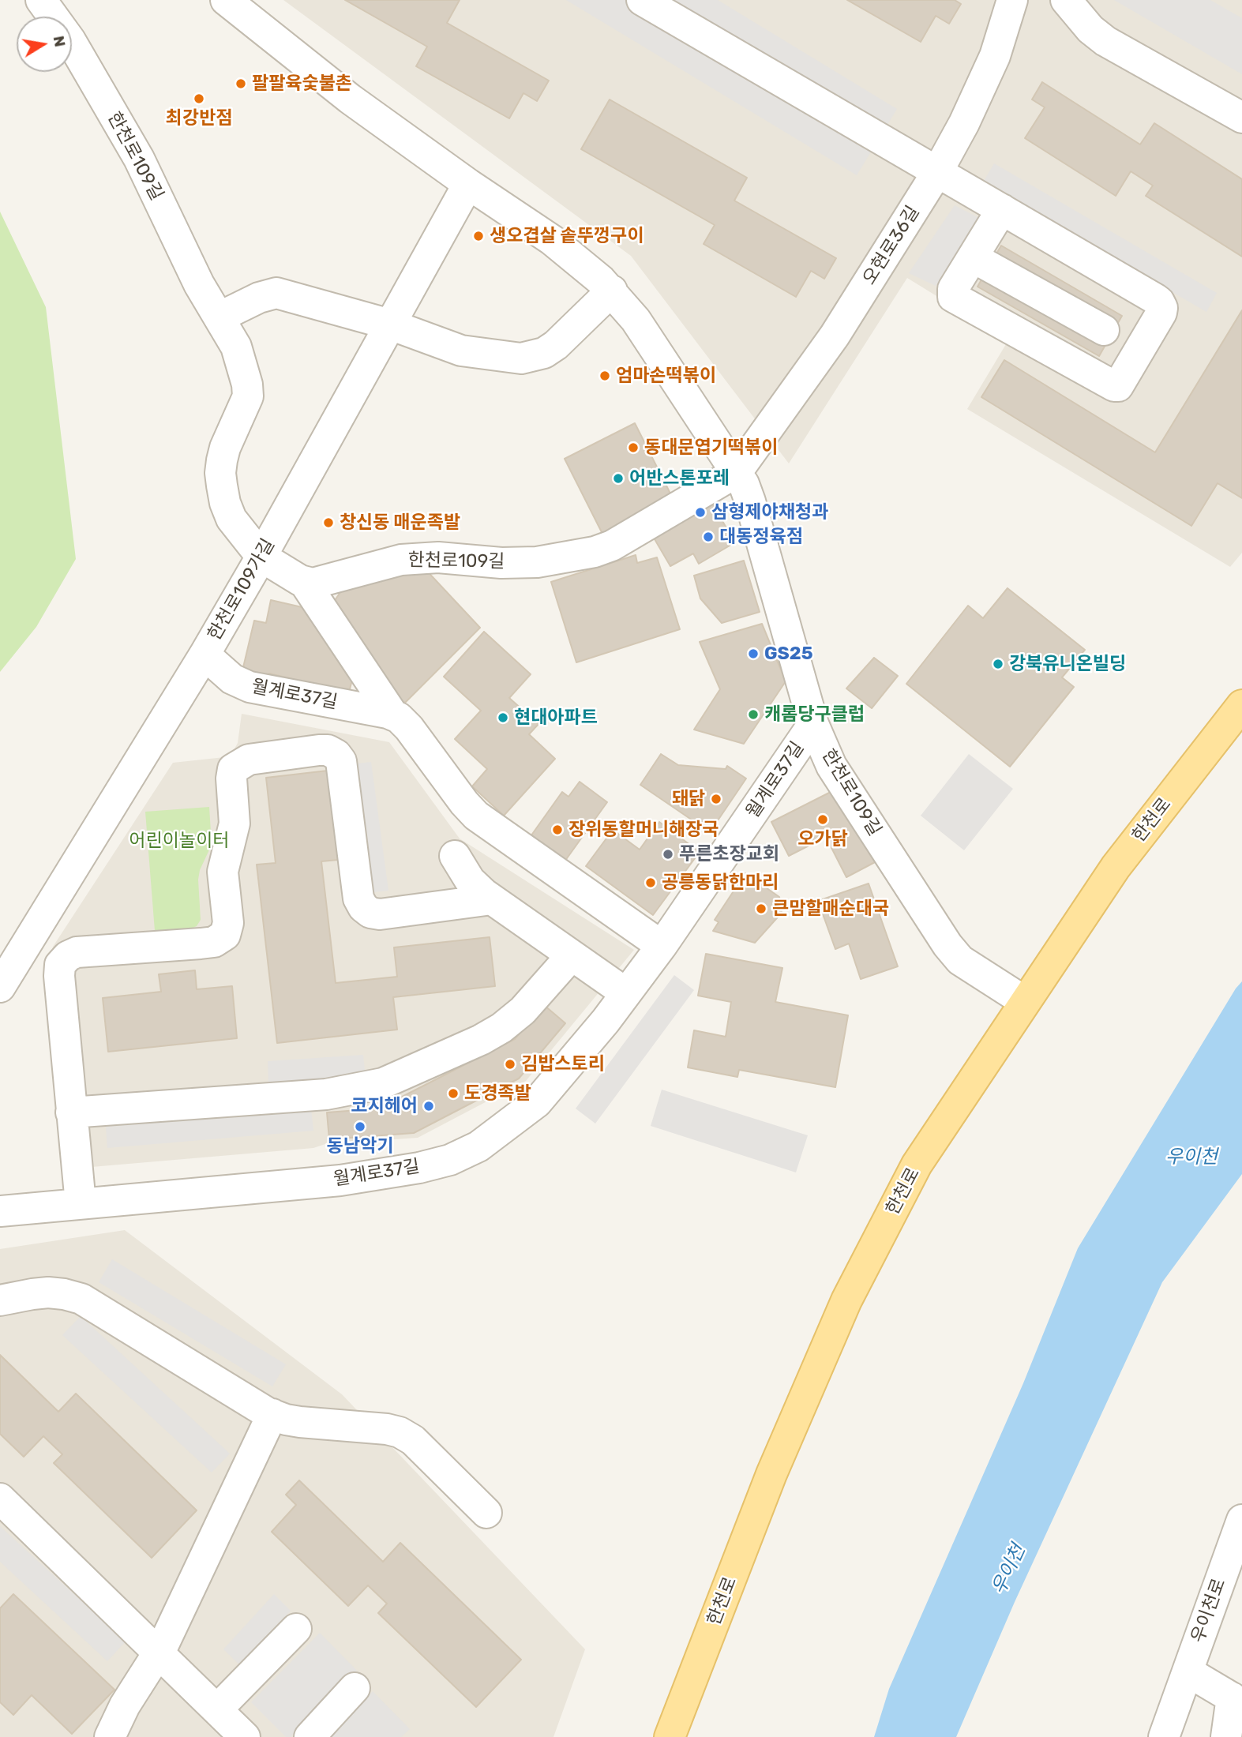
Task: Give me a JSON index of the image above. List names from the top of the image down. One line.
{"streets":{"main road":["한천로"],"street":["한천로109길","오현로36길","한천로109가길","월계로37길","우이천로"]},"crossings":[["한천로109길","오현로36길"],["한천로109길","한천로109가길"],["한천로109길","월계로37길"],["한천로109길","한천로"],["한천로109가길","월계로37길"]],"water":["우이천"],"parks":["어린이놀이터"],"places":["팔팔육숯불촌","최강반점","생오겹살 솥뚜껑구이","엄마손떡볶이","동대문엽기떡볶이","어반스톤포레","삼형제야채청과","창신동 매운족발","대동정육점","GS25","강북유니온빌딩","캐롬당구클럽","현대아파트","돼닭","오가닭","장위동할머니해장국","푸른초장교회","공릉동닭한마리","큰맘할매순대국","김밥스토리","도경족발","코지헤어","동남악기"],"north":"right"}
